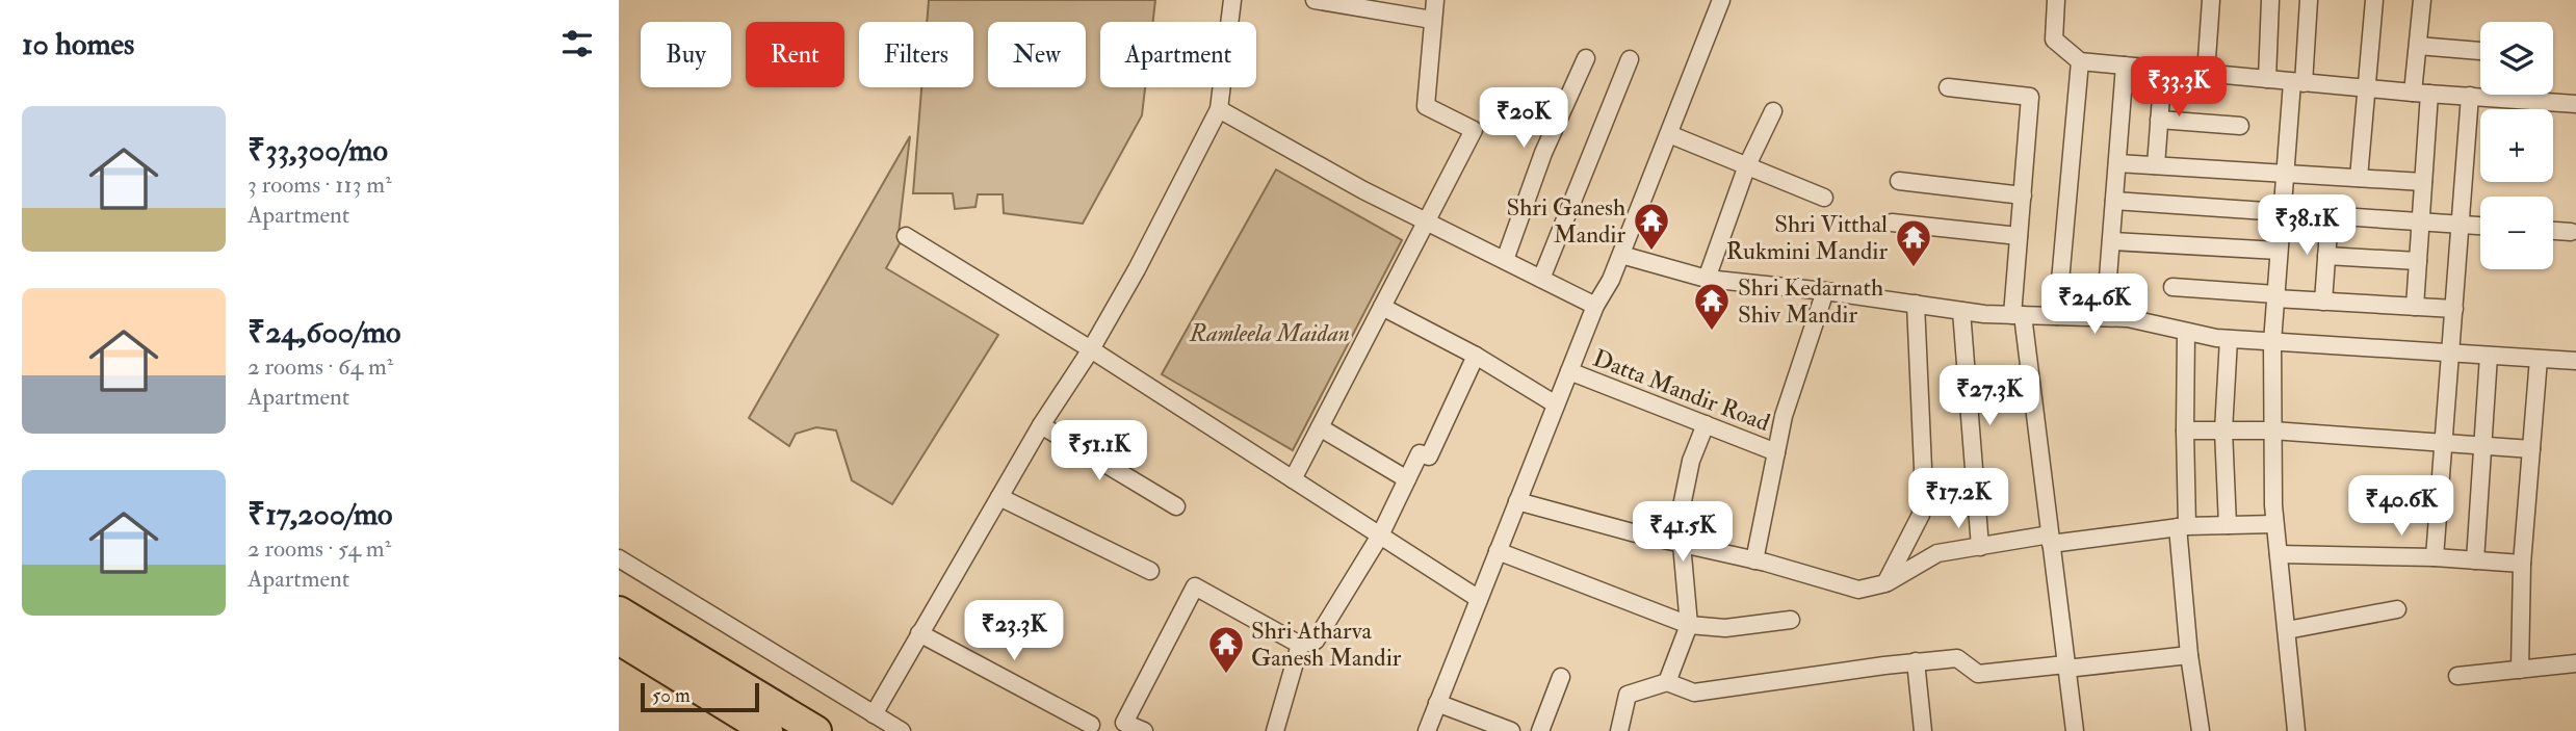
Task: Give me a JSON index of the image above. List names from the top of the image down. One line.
{"streets":{"street":["Datta Mandir Road"]},"parks":["Ramleela Maidan"],"places":{"temple":["Shri Ganesh Mandir","Shri Vitthal Rukmini Mandir","Shri Kedarnath Shiv Mandir","Shri Atharva Ganesh Mandir"]},"scale_bar":"50 m","page":{"heading":"10 homes","map_buttons":["+","−"],"chip":["Buy","Rent","Filters","New","Apartment"],"price":["₹33.3K","₹20K","₹38.1K","₹24.6K","₹27.3K","₹51.1K","₹17.2K","₹40.6K","₹41.5K","₹23.3K"],"list":[{"name":"₹33,300/mo","note":"3 rooms · 113 m² · Apartment"},{"name":"₹24,600/mo","note":"2 rooms · 64 m² · Apartment"},{"name":"₹17,200/mo","note":"2 rooms · 54 m² · Apartment"}],"scale":"50 m"}}
